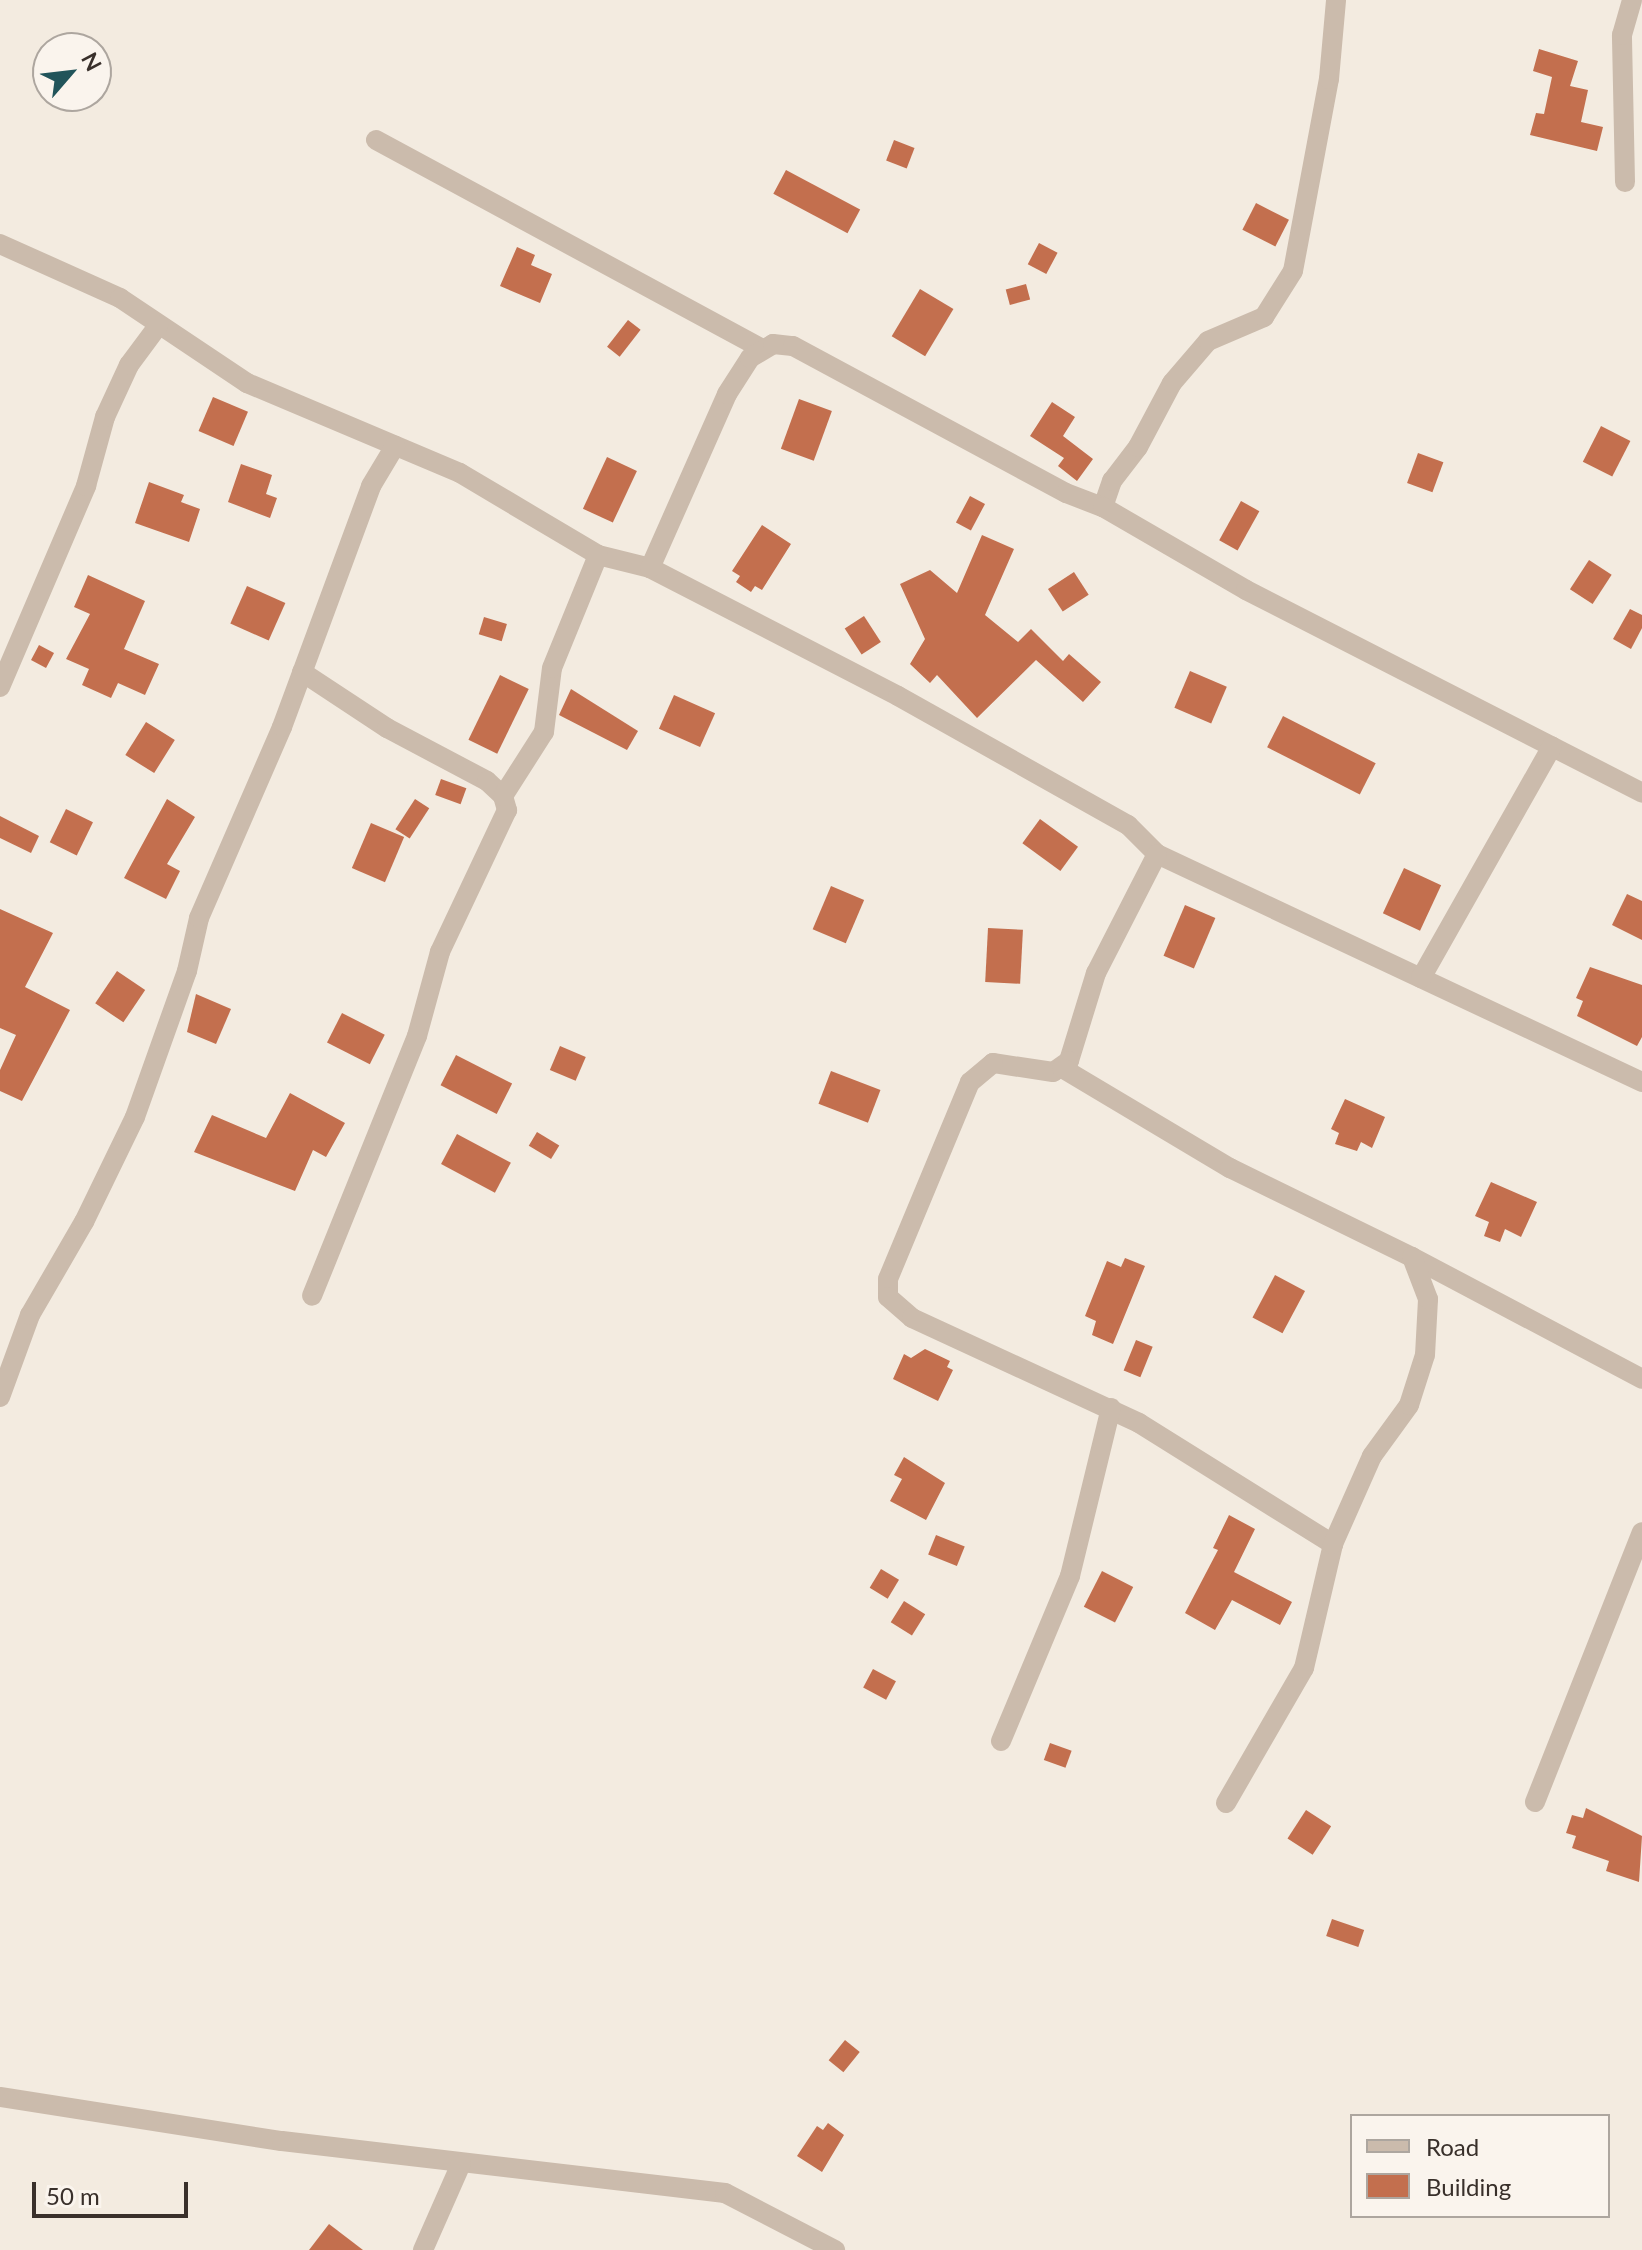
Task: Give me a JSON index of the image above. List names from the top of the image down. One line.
{"legend":["Road","Building"],"scale_bar":"50 m","north":"top right"}
